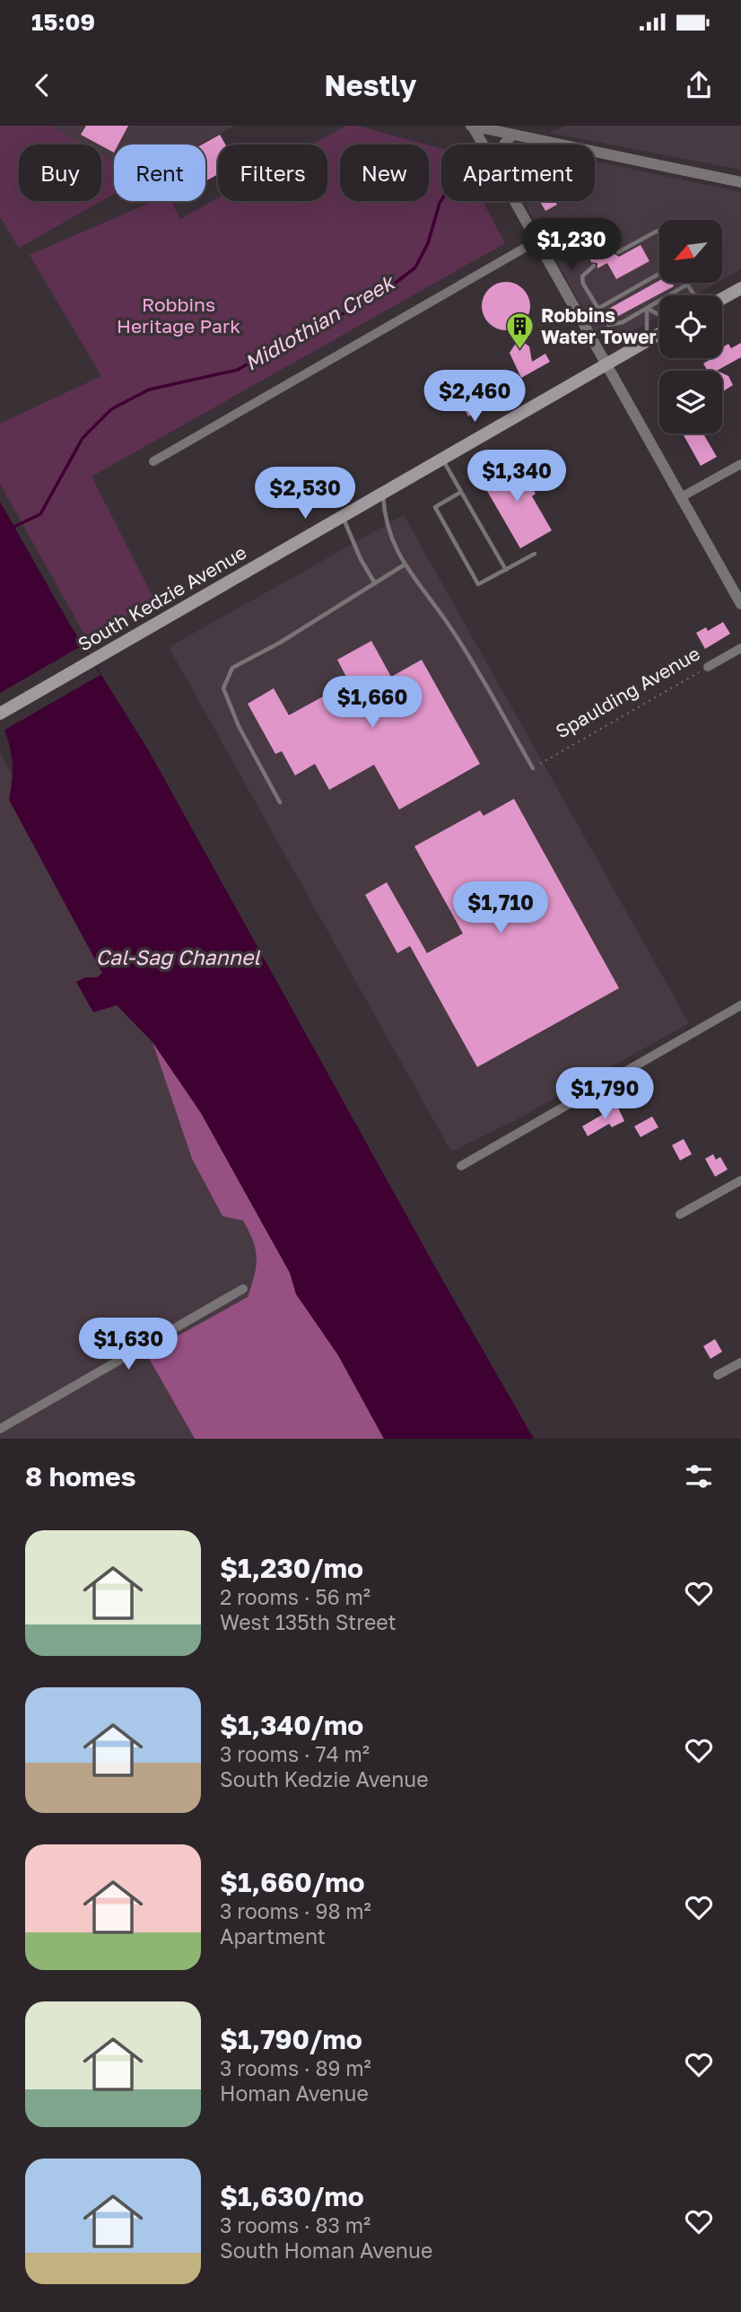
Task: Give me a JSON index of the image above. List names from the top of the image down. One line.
{"streets":{"main road":["South Kedzie Avenue"],"street":["Spaulding Avenue"]},"water":["Midlothian Creek","Cal-Sag Channel"],"parks":["Robbins Heritage Park"],"places":{"building":["Robbins Water Tower"]},"north":"bottom left","page":{"status":"15:09","header":"Nestly","chip":["Buy","Rent","Filters","New","Apartment"],"price":["$1,230","$2,460","$1,340","$2,530","$1,660","$1,710","$1,790","$1,630"],"heading":"8 homes","list":[{"name":"$1,230/mo","note":"2 rooms · 56 m² · West 135th Street"},{"name":"$1,340/mo","note":"3 rooms · 74 m² · South Kedzie Avenue"},{"name":"$1,660/mo","note":"3 rooms · 98 m² · Apartment"},{"name":"$1,790/mo","note":"3 rooms · 89 m² · Homan Avenue"},{"name":"$1,630/mo","note":"3 rooms · 83 m² · South Homan Avenue"}]}}
